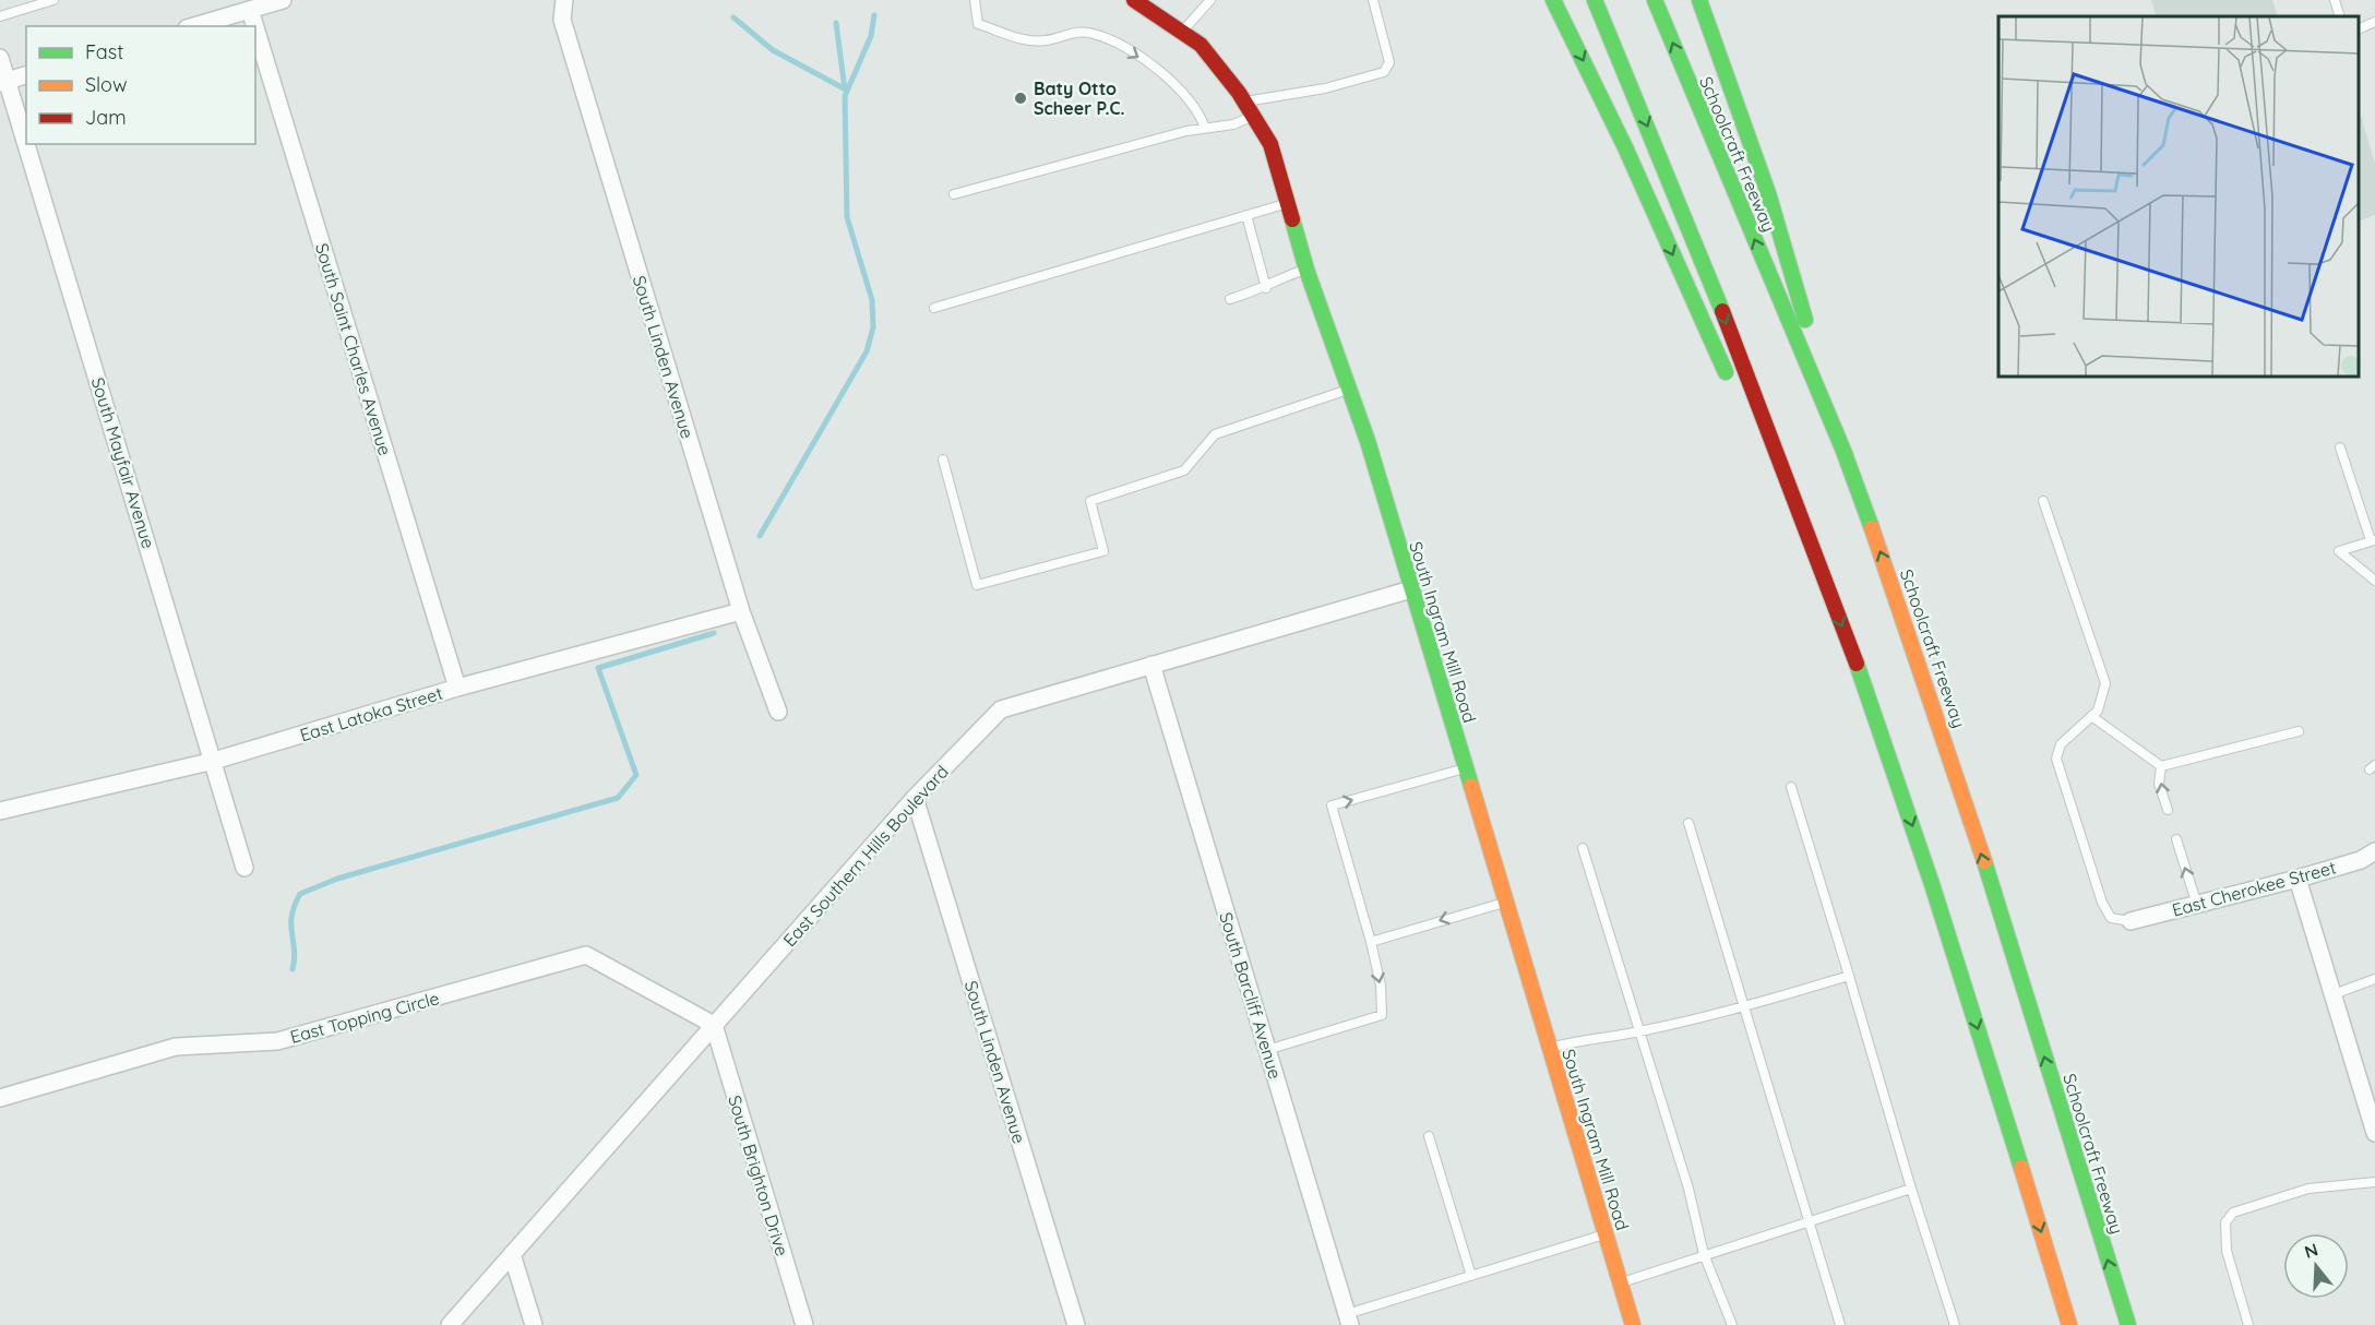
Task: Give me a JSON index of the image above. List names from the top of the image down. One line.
{"streets":{"main road":["Schoolcraft Freeway","South Ingram Mill Road"],"street":["South Saint Charles Avenue","South Linden Avenue","South Mayfair Avenue","East Latoka Street","East Southern Hills Boulevard","East Cherokee Street","South Barcliff Avenue","East Topping Circle","South Brighton Drive"]},"crossings":[["South Saint Charles Avenue","East Latoka Street"],["South Linden Avenue","East Latoka Street"],["South Linden Avenue","East Southern Hills Boulevard"],["South Mayfair Avenue","East Latoka Street"],["South Ingram Mill Road","East Southern Hills Boulevard"],["East Southern Hills Boulevard","South Barcliff Avenue"],["East Southern Hills Boulevard","East Topping Circle"],["East Southern Hills Boulevard","South Brighton Drive"],["East Topping Circle","South Brighton Drive"]],"places":["Baty Otto Scheer P.C."],"legend":["Fast","Slow","Jam"],"north":"top"}
